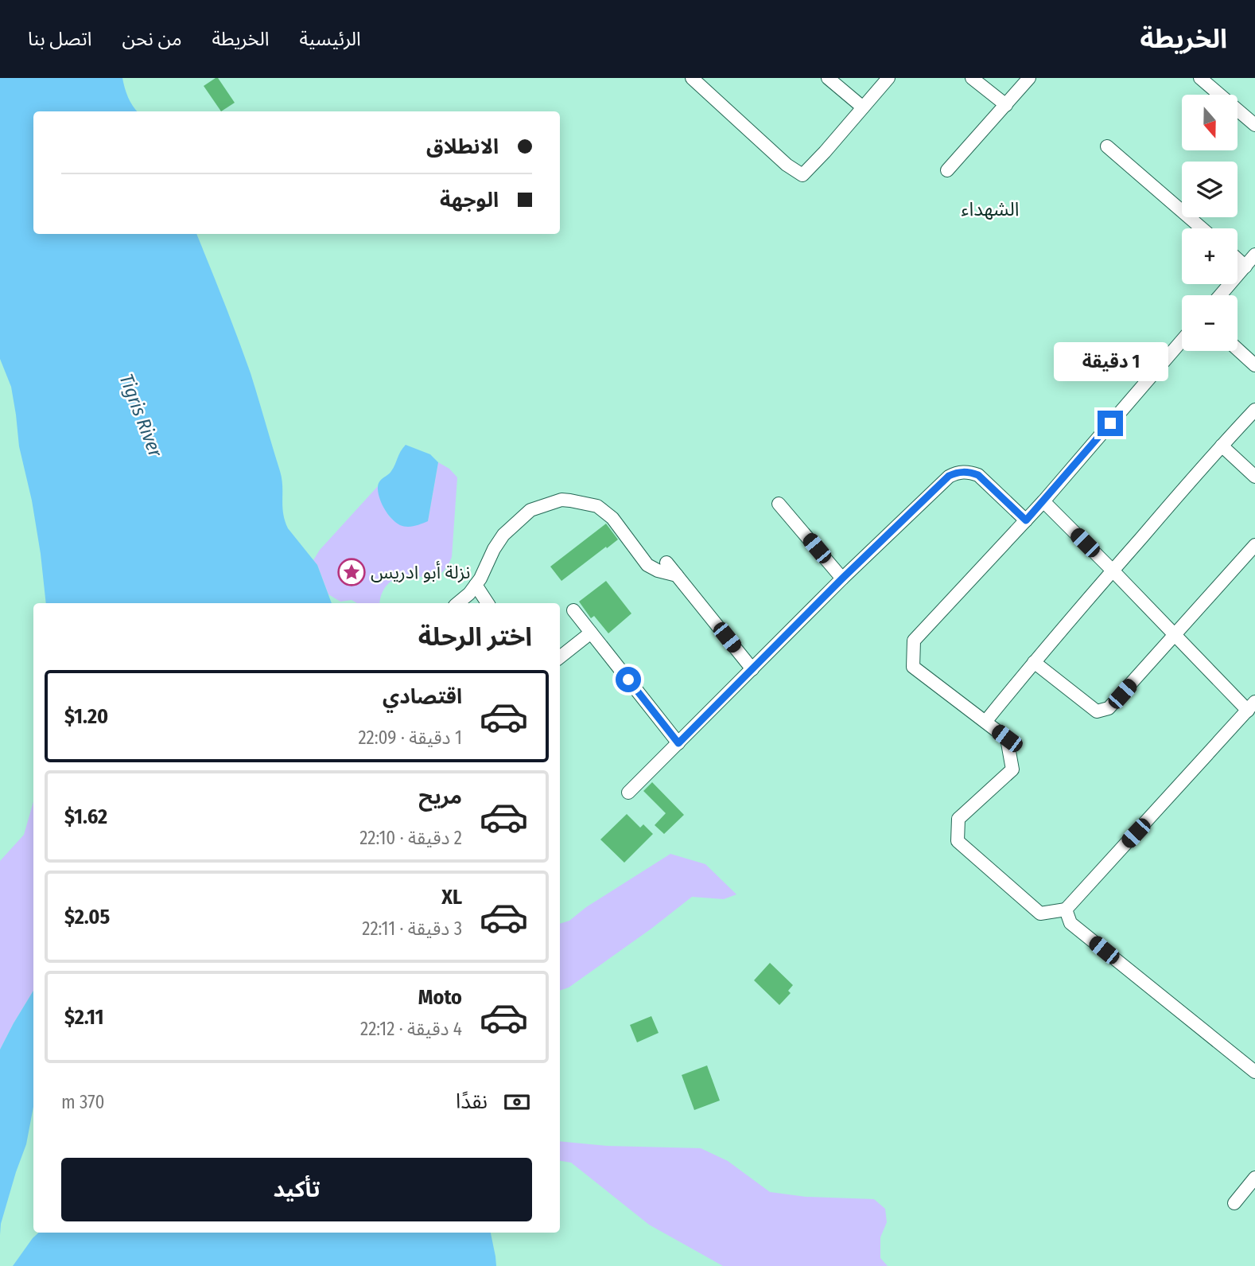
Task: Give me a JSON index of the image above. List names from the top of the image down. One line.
{"districts":["الشهداء"],"water":["Tigris River"],"places":{"place":["نزلة أبو ادريس"]},"north":"bottom","page":{"header":"الخريطة","nav":["الرئيسية","الخريطة","من نحن","اتصل بنا"],"map_buttons":["+","−"],"banner":["الانطلاق","الوجهة"],"bubble":"1 دقيقة","heading":"اختر الرحلة","list":[{"name":"اقتصادي","note":"1 دقيقة · 22:09","value":"$1.20"},{"name":"مريح","note":"2 دقيقة · 22:10","value":"$1.62"},{"name":"XL","note":"3 دقيقة · 22:11","value":"$2.05"},{"name":"Moto","note":"4 دقيقة · 22:12","value":"$2.11"}],"pay":["نقدًا","370 m"],"buttons":"تأكيد"}}
